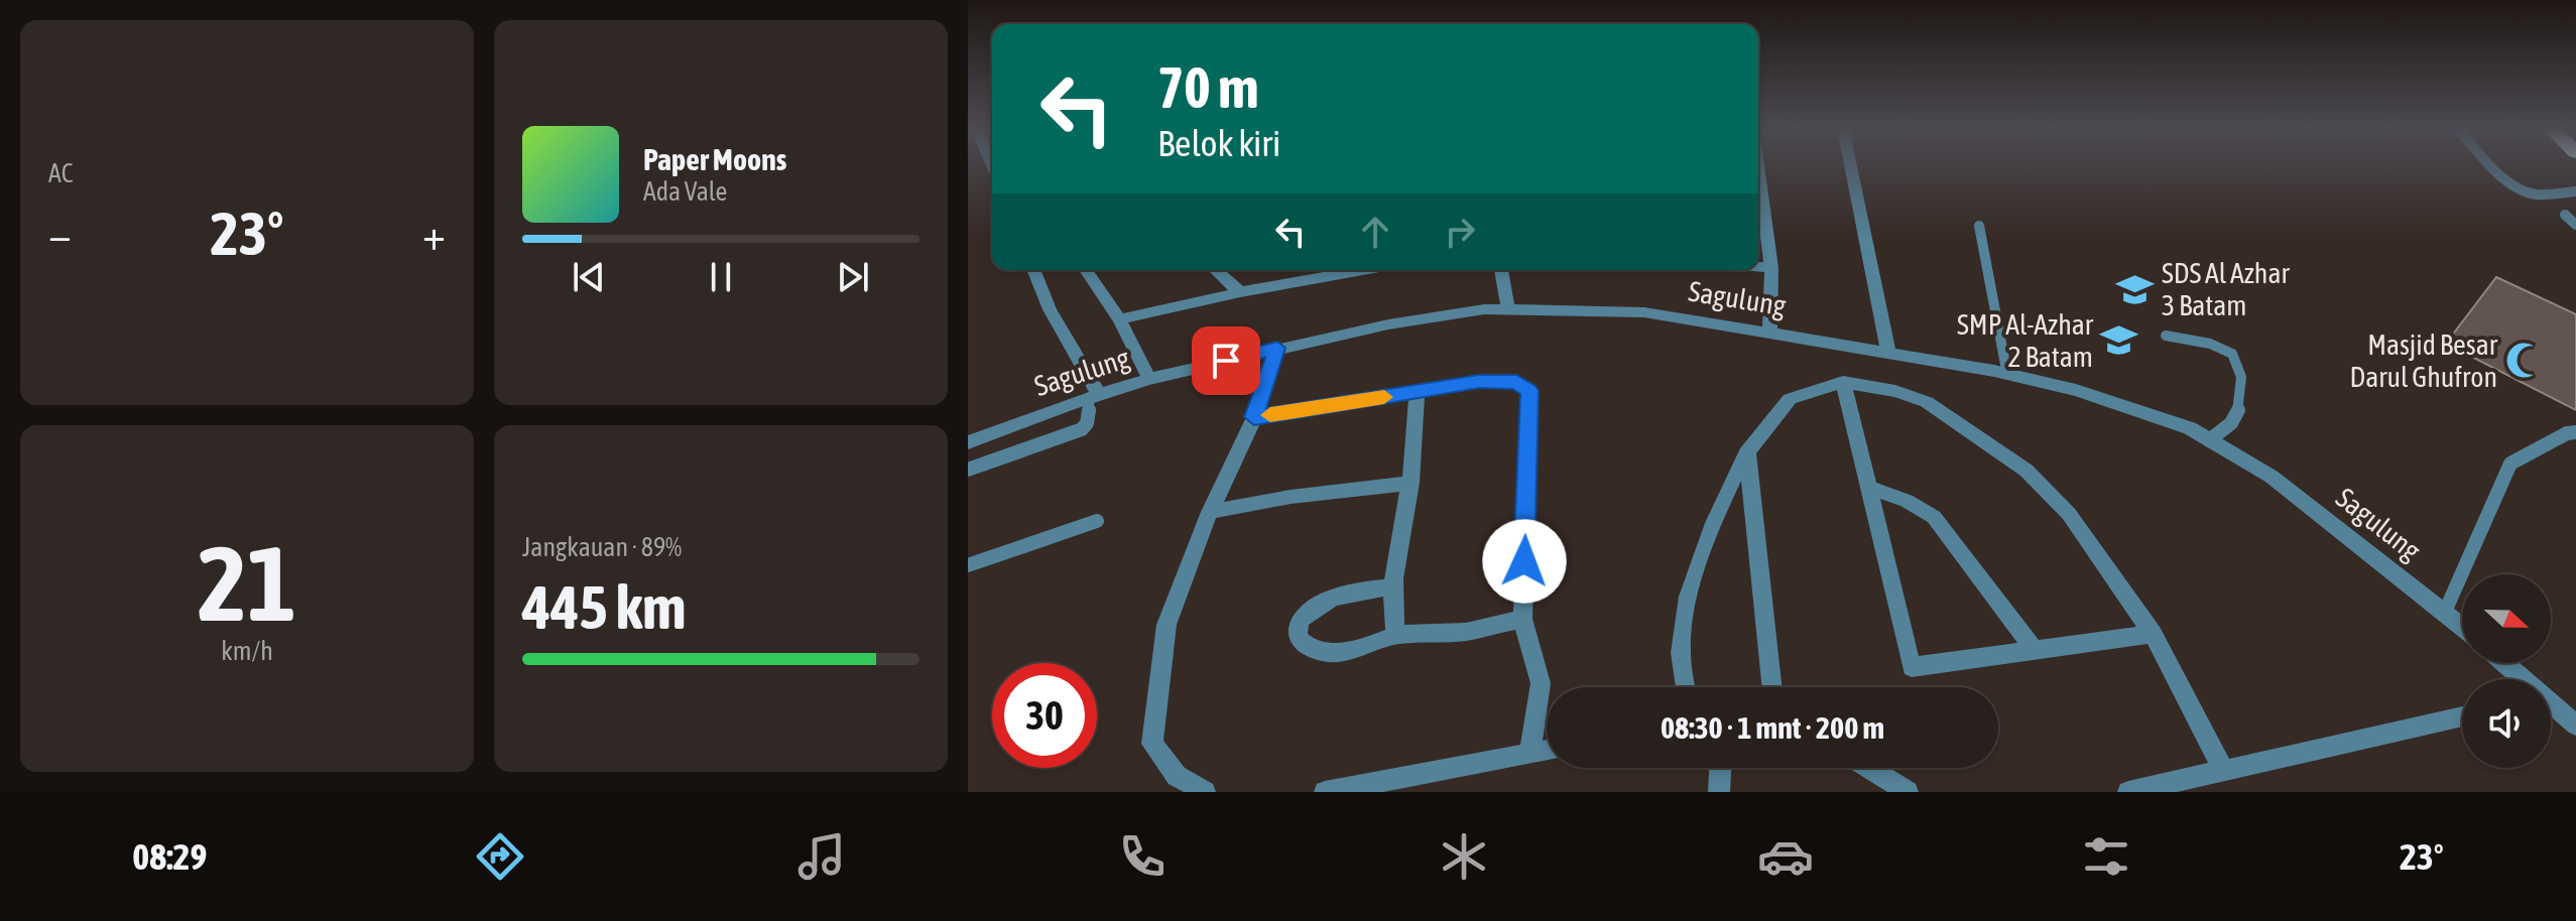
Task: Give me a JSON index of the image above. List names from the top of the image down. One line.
{"streets":{"street":["Sagulung"]},"places":{"school or university":["SDS Al Azhar 3 Batam","SMP Al-Azhar 2 Batam"],"mosque":["Masjid Besar Darul Ghufron"]},"north":"right","page":{"tile":["AC",["21","km/h"],["Jangkauan · 89%","445 km"]],"turn":["70 m","Belok kiri"],"song":["Paper Moons","Ada Vale"],"heat":["−","23°","+"],"limit":"30","trip":"08:30 · 1 mnt · 200 m","tabs":["08:29","23°"]}}
